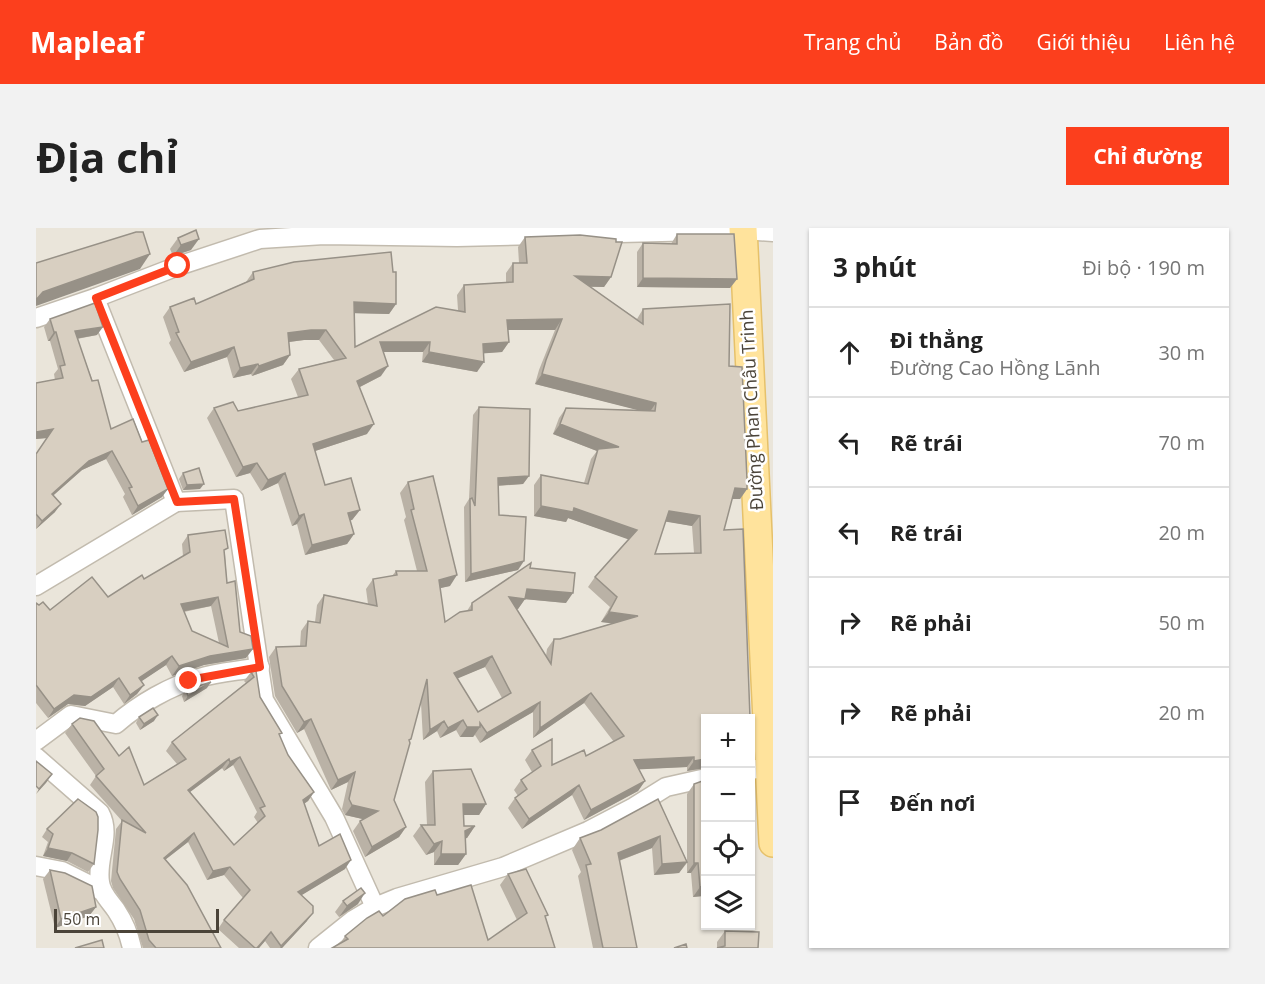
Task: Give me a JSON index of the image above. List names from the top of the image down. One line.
{"streets":{"main road":["Đường Phan Châu Trinh"]},"scale_bar":"50 m","page":{"header":"Mapleaf","nav":["Trang chủ","Bản đồ","Giới thiệu","Liên hệ"],"buttons":"Chỉ đường","title":"Địa chỉ","heading":["3 phút","Đi bộ · 190 m"],"list":[["Đi thẳng","Đường Cao Hồng Lãnh","30 m"],["Rẽ trái","70 m"],["Rẽ trái","20 m"],["Rẽ phải","50 m"],["Rẽ phải","20 m"],"Đến nơi"],"map_buttons":["+","−"],"scale":"50 m"}}
